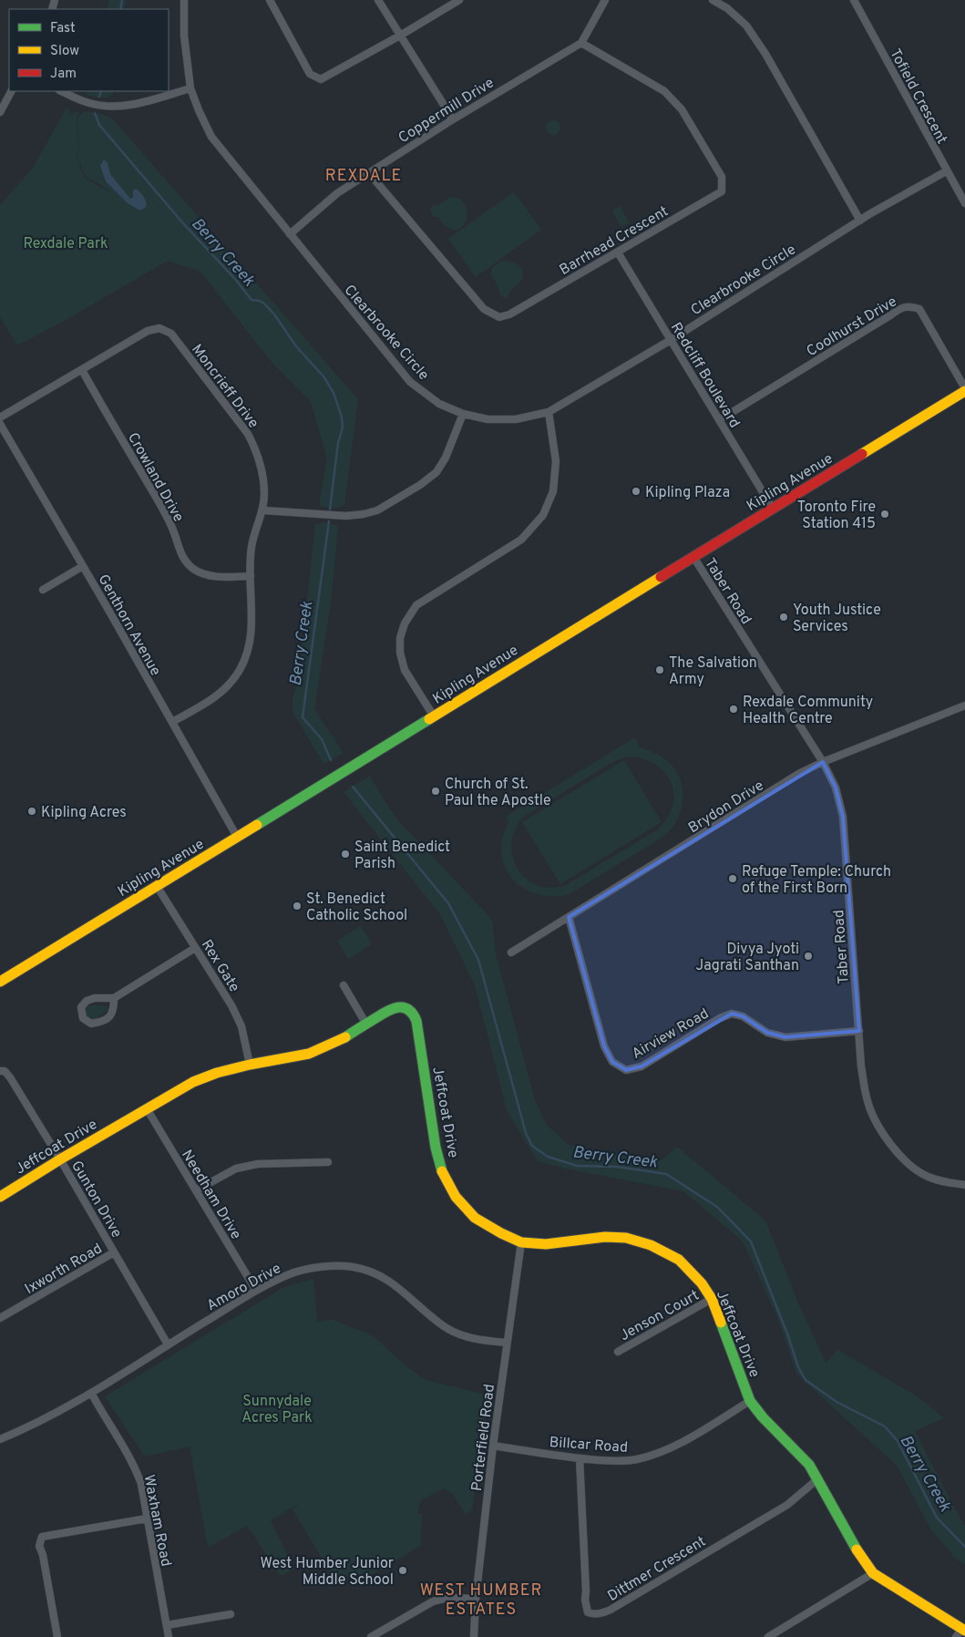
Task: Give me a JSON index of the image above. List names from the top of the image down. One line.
{"streets":{"street":["Tofield Crescent","Coppermill Drive","Barrhead Crescent","Clearbrooke Circle","Coolhurst Drive","Redcliff Boulevard","Moncrieff Drive","Crowland Drive","Kipling Avenue","Taber Road","Genthorn Avenue","Brydon Drive","Rex Gate","Airview Road","Jeffcoat Drive","Needham Drive","Gunton Drive","Ixworth Road","Amoro Drive","Jenson Court","Porterfield Road","Billcar Road","Waxham Road","Dittmer Crescent"]},"crossings":[["Tofield Crescent","Clearbrooke Circle"],["Coppermill Drive","Barrhead Crescent"],["Coppermill Drive","Clearbrooke Circle"],["Barrhead Crescent","Redcliff Boulevard"],["Clearbrooke Circle","Redcliff Boulevard"],["Coolhurst Drive","Redcliff Boulevard"],["Coolhurst Drive","Kipling Avenue"],["Redcliff Boulevard","Kipling Avenue"],["Moncrieff Drive","Crowland Drive"],["Moncrieff Drive","Genthorn Avenue"],["Kipling Avenue","Taber Road"],["Kipling Avenue","Genthorn Avenue"],["Kipling Avenue","Rex Gate"],["Taber Road","Brydon Drive"],["Taber Road","Airview Road"],["Brydon Drive","Airview Road"],["Rex Gate","Jeffcoat Drive"],["Jeffcoat Drive","Needham Drive"],["Jeffcoat Drive","Gunton Drive"],["Jeffcoat Drive","Jenson Court"],["Jeffcoat Drive","Porterfield Road"],["Jeffcoat Drive","Billcar Road"],["Jeffcoat Drive","Dittmer Crescent"],["Needham Drive","Amoro Drive"],["Gunton Drive","Ixworth Road"],["Gunton Drive","Amoro Drive"],["Amoro Drive","Porterfield Road"],["Amoro Drive","Waxham Road"],["Porterfield Road","Billcar Road"],["Billcar Road","Dittmer Crescent"]],"districts":["REXDALE","WEST HUMBER ESTATES"],"water":["Berry Creek"],"parks":["Rexdale Park","Sunnydale Acres Park"],"places":["Kipling Plaza","Toronto Fire Station 415","Youth Justice Services","The Salvation Army","Rexdale Community Health Centre","Church of St. Paul the Apostle","Kipling Acres","Saint Benedict Parish","Refuge Temple: Church of the First Born","St. Benedict Catholic School","Divya Jyoti Jagrati Santhan","West Humber Junior Middle School"],"legend":["Fast","Slow","Jam"]}
